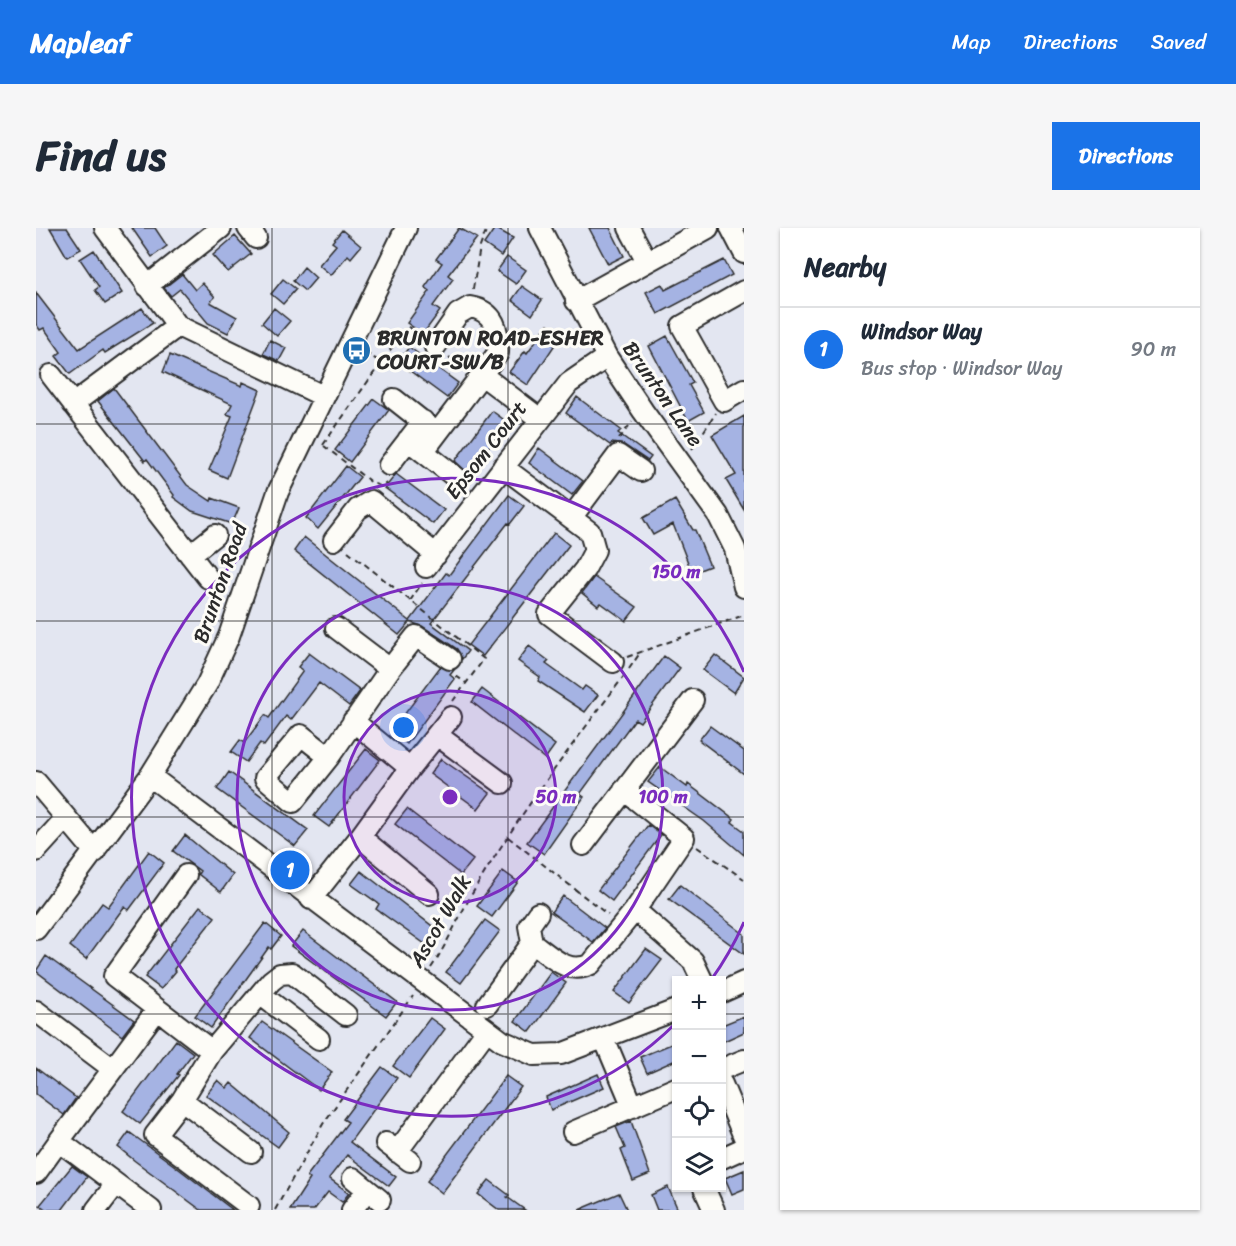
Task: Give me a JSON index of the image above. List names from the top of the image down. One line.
{"streets":{"street":["Brunton Lane","Epsom Court","Brunton Road"],"path":["Ascot Walk"]},"crossings":[["Brunton Lane","Epsom Court"]],"places":{"bus stop":["BRUNTON ROAD-ESHER COURT-SW/B"]},"page":{"header":"Mapleaf","nav":["Map","Directions","Saved"],"title":"Find us","buttons":"Directions","heading":"Nearby","list":[{"mark":"1","name":"Windsor Way","note":"Bus stop · Windsor Way","value":"90 m"}],"pins":"1","map_buttons":["+","−"]},"rings":["150 m","50 m","100 m"]}
